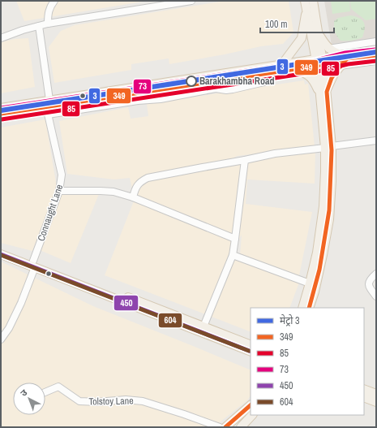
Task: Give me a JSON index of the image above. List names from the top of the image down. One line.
{"streets":{"street":["Connaught Lane","Tolstoy Lane"]},"places":["Barakhambha Road"],"lines":["transit line 73","metro line 3","transit line 349","transit line 85","transit line 450","transit line 604"],"legend":["मेट्रो 3","349","85","73","450","604"],"scale_bar":"100 m","north":"top left"}
